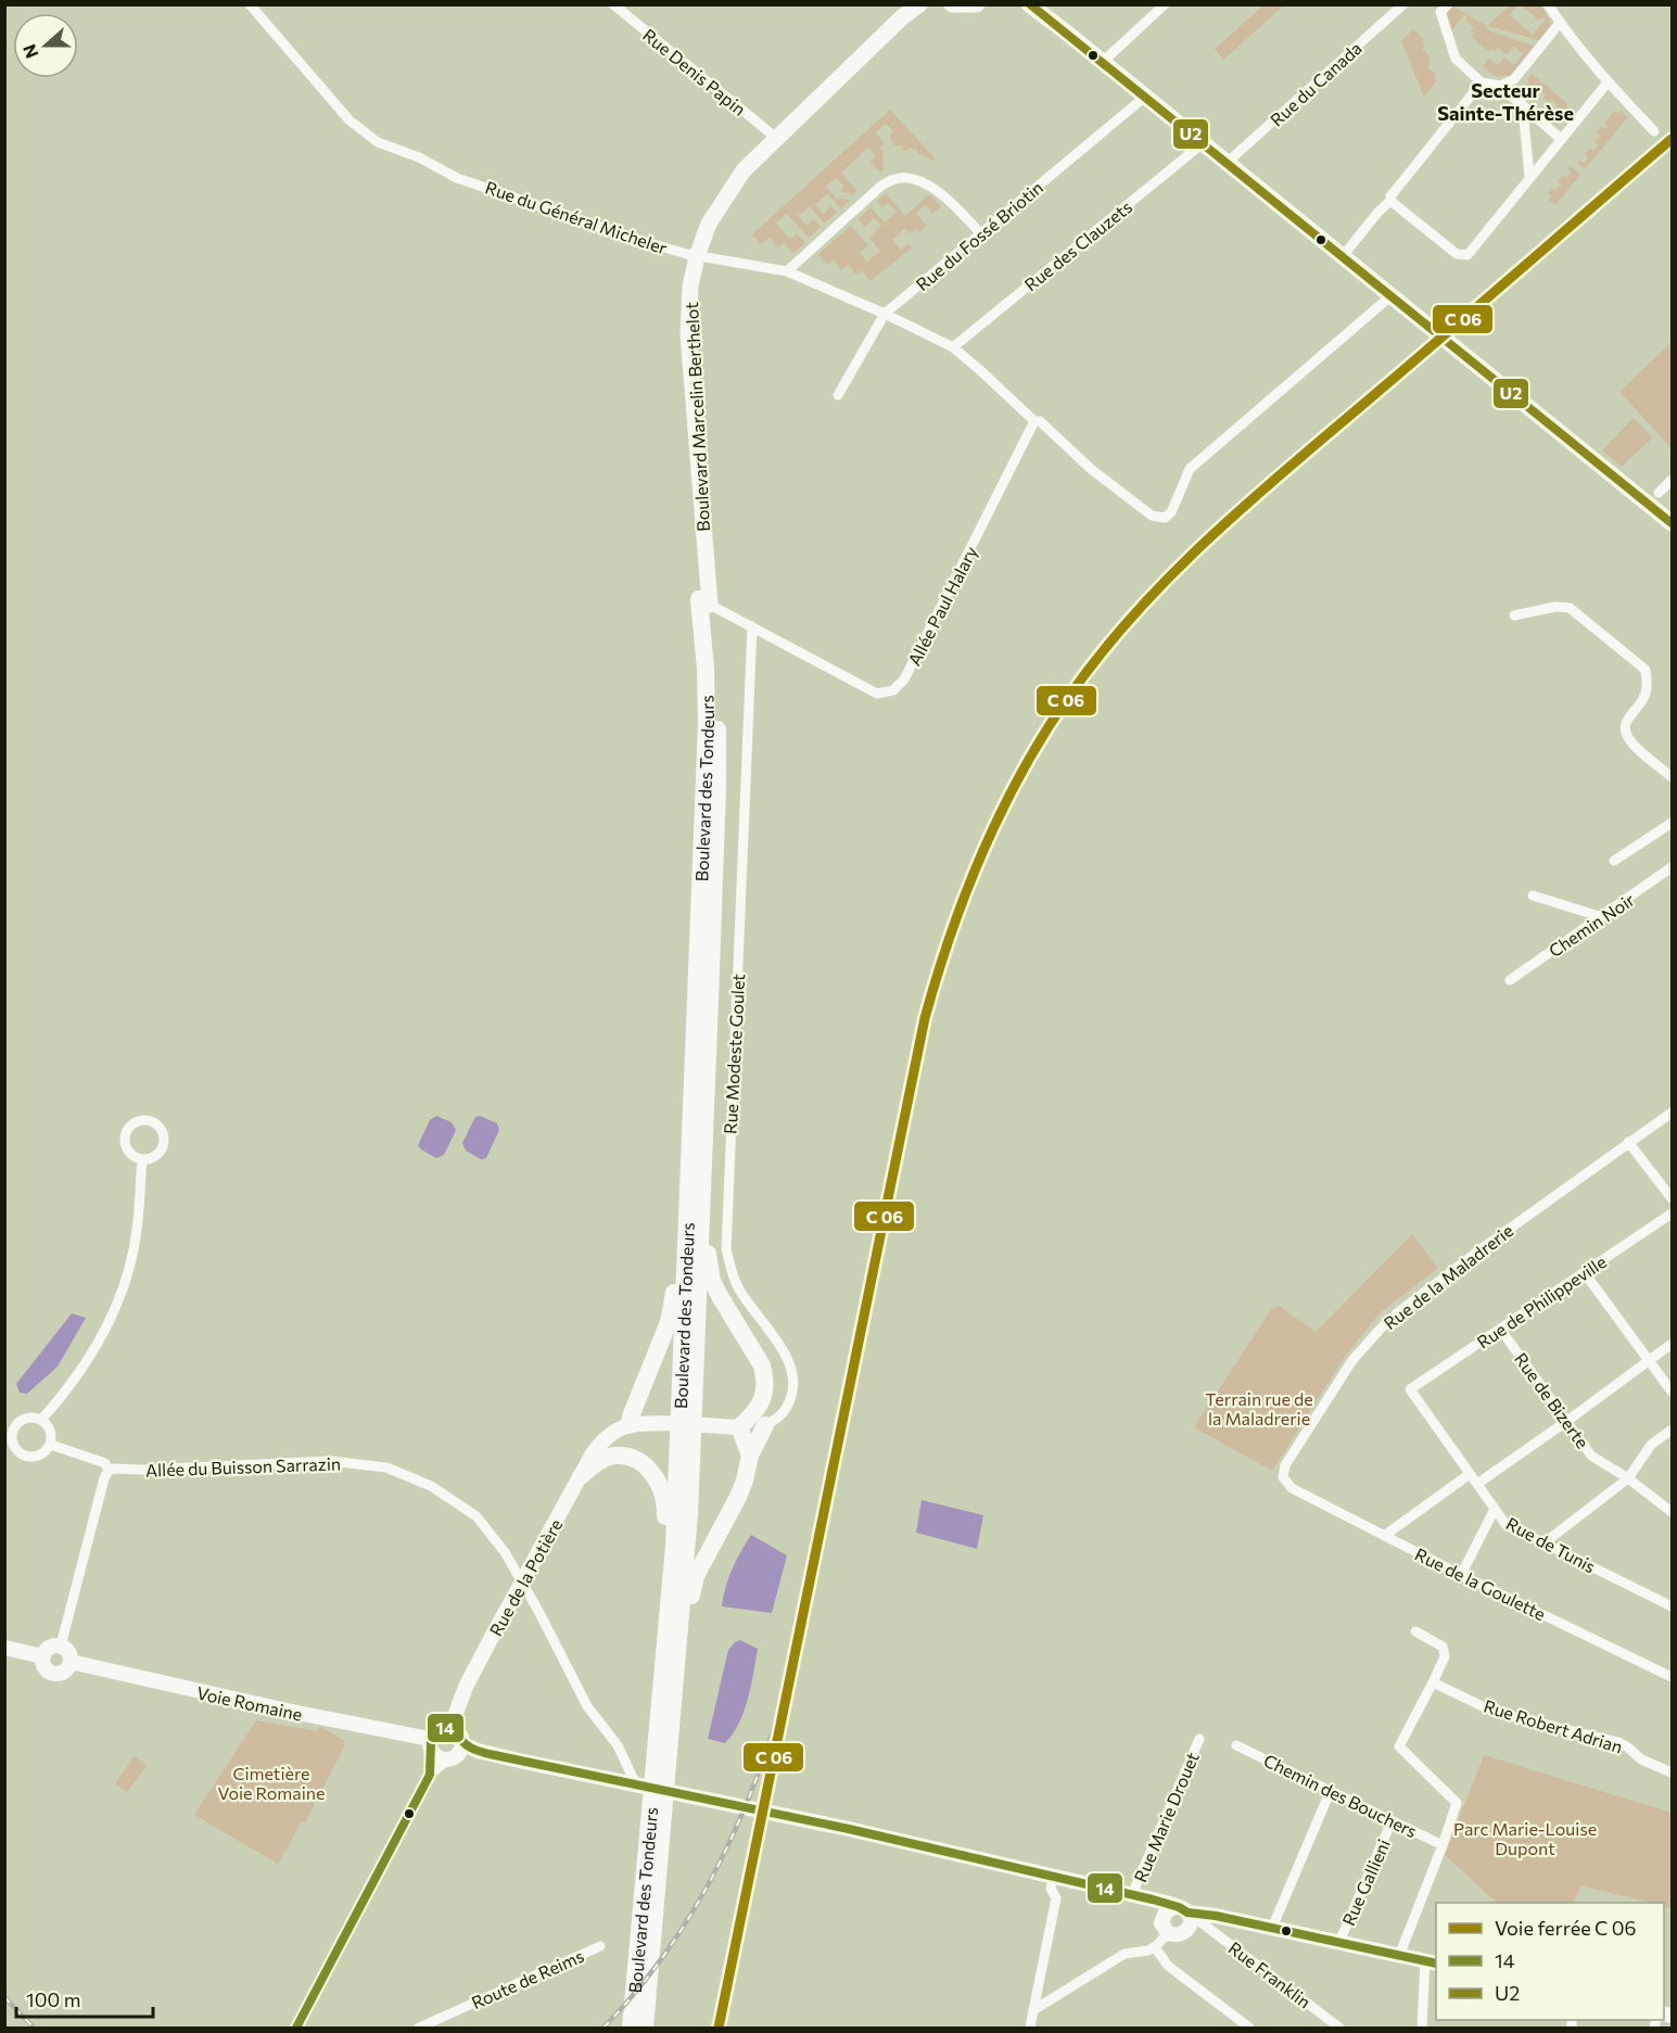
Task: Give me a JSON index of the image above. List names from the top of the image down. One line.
{"streets":{"highway":["Boulevard des Tondeurs"],"main road":["Boulevard Marcelin Berthelot","Rue de la Potière","Voie Romaine"],"street":["Rue Denis Papin","Rue du Canada","Rue du Général Micheler","Rue du Fossé Briotin","Rue des Clauzets","Allée Paul Halary","Chemin Noir","Rue Modeste Goulet","Rue de la Maladrerie","Rue de Philippeville","Rue de Bizerte","Allée du Buisson Sarrazin","Rue de Tunis","Rue de la Goulette","Rue Robert Adrian","Chemin des Bouchers","Rue Marie Drouet","Rue Gallieni","Rue Franklin","Route de Reims"]},"crossings":[["Rue Denis Papin","Boulevard Marcelin Berthelot"],["Rue du Général Micheler","Rue du Fossé Briotin"],["Rue du Général Micheler","Rue des Clauzets"],["Rue du Général Micheler","Boulevard Marcelin Berthelot"],["Boulevard Marcelin Berthelot","Allée Paul Halary"],["Boulevard Marcelin Berthelot","Boulevard des Tondeurs"],["Allée Paul Halary","Boulevard des Tondeurs"],["Allée Paul Halary","Rue Modeste Goulet"],["Rue de la Maladrerie","Rue de la Goulette"],["Rue de Philippeville","Rue de Bizerte"],["Rue de Philippeville","Rue de Tunis"],["Allée du Buisson Sarrazin","Rue de la Potière"],["Rue de la Potière","Voie Romaine"],["Chemin des Bouchers","Rue Gallieni"]],"districts":["Secteur Sainte-Thérèse"],"parks":["Terrain rue de la Maladrerie","Cimetière Voie Romaine","Parc Marie-Louise Dupont"],"lines":["transit line U2","transit line 14"],"legend":["Voie ferrée C 06","14","U2"],"scale_bar":"100 m","north":"left"}
